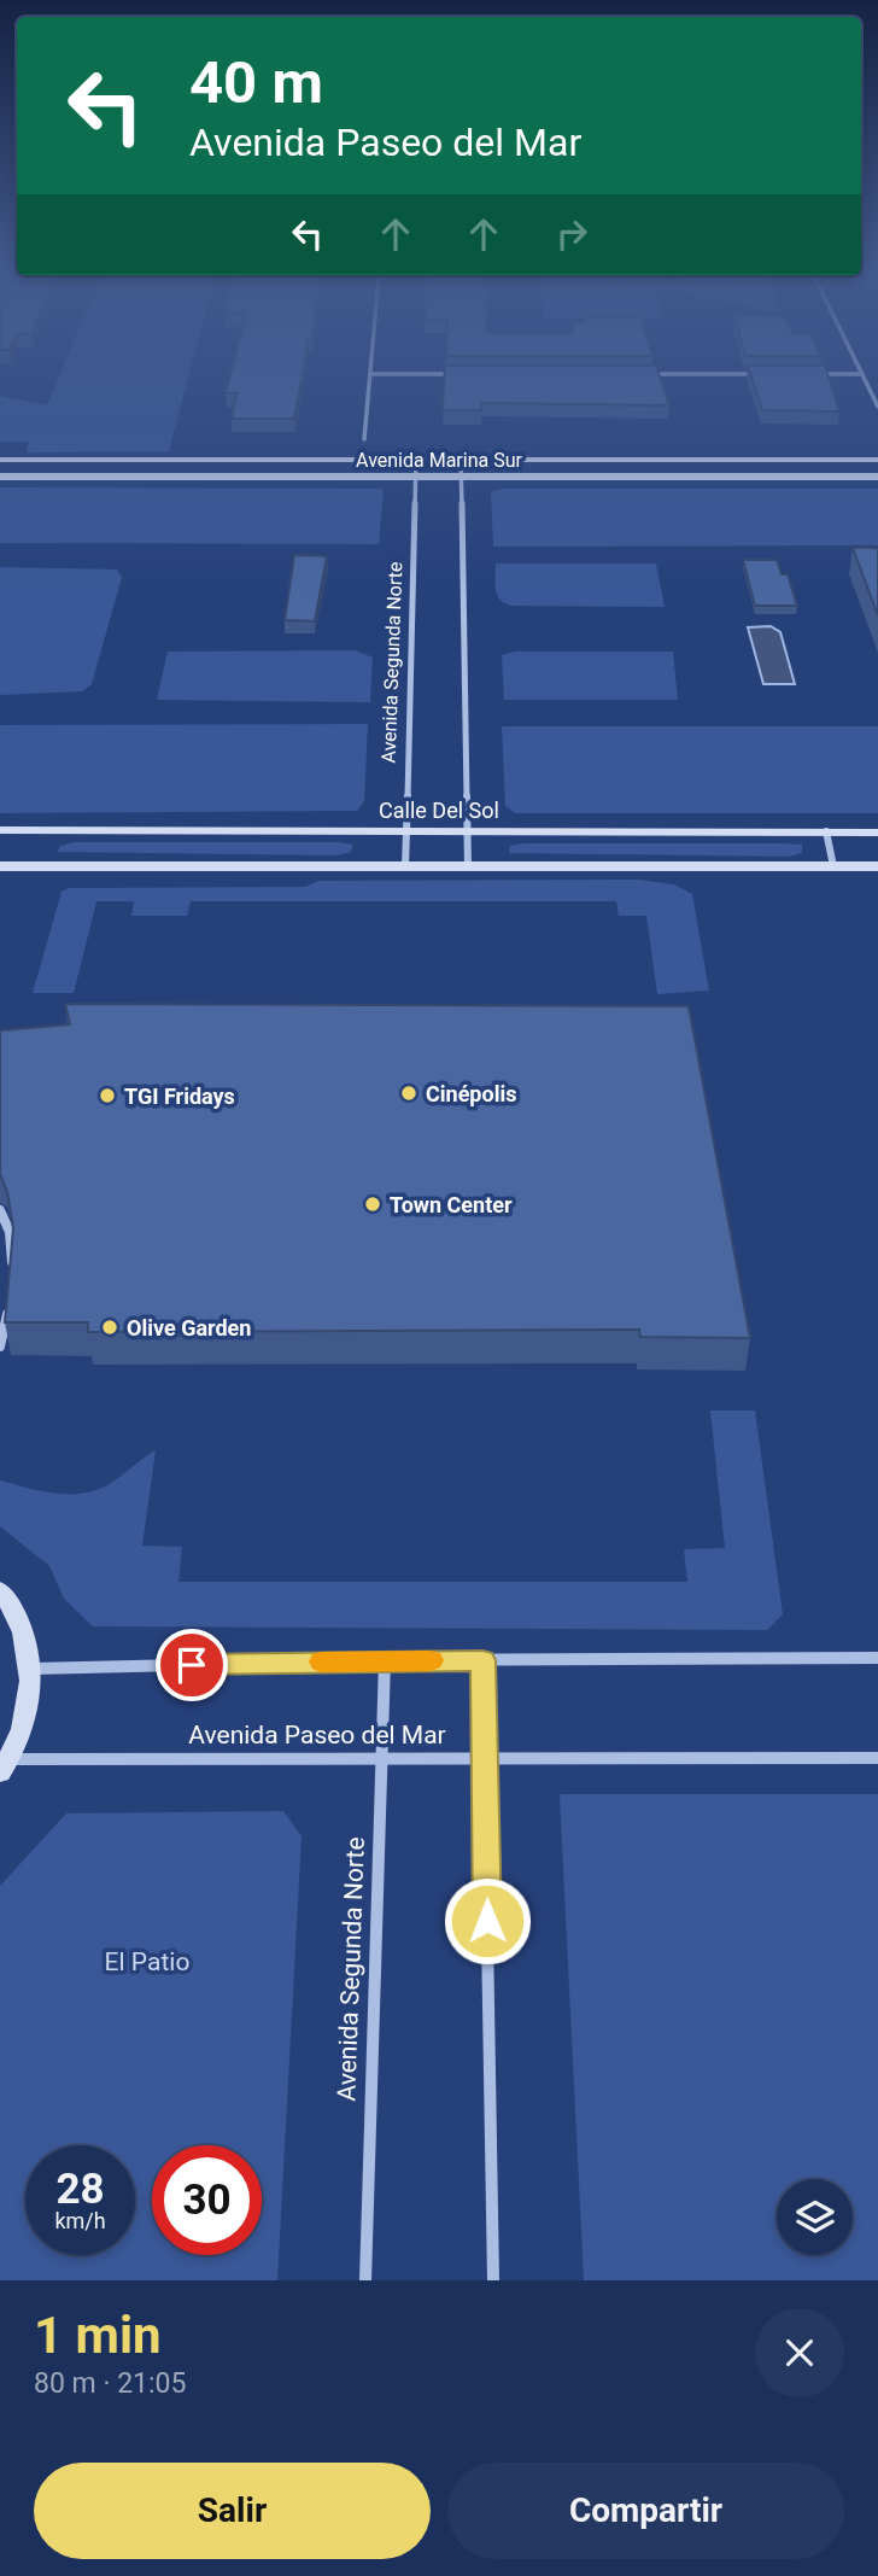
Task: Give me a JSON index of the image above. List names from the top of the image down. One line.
{"streets":{"street":["Avenida Marina Sur","Avenida Segunda Norte","Calle Del Sol","Avenida Paseo del Mar"]},"crossings":[["Avenida Marina Sur","Avenida Segunda Norte"],["Avenida Segunda Norte","Calle Del Sol"],["Avenida Segunda Norte","Avenida Paseo del Mar"]],"parks":["El Patio"],"places":["Cinépolis","TGI Fridays","Town Center","Olive Garden"],"page":{"turn":["40 m","Avenida Paseo del Mar"],"speed":"28 km/h","limit":"30","heading":["1 min","80 m · 21:05"],"buttons":["Salir","Compartir"]}}
